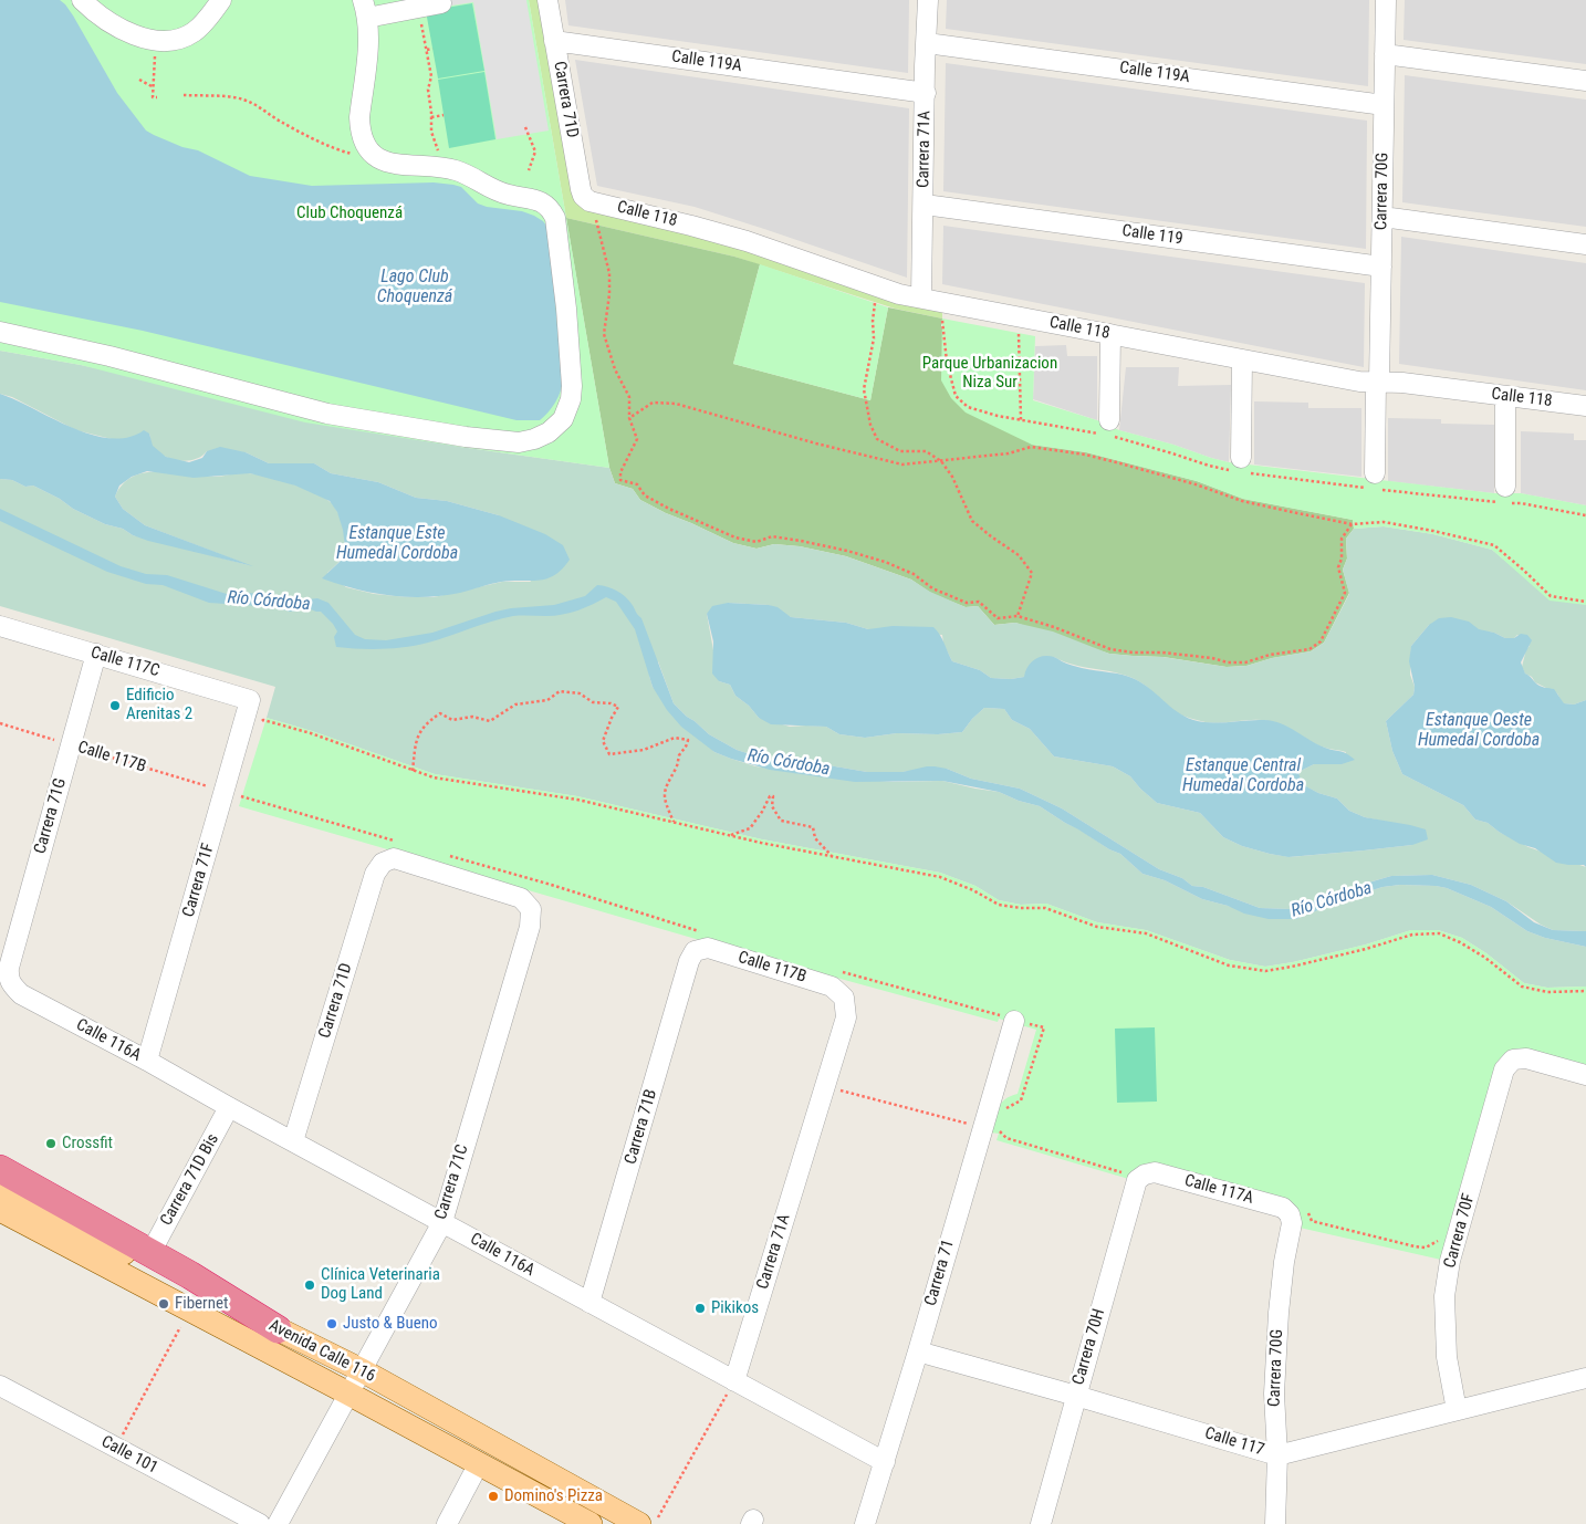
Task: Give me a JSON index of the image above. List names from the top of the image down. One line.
{"streets":{"main road":["Avenida Calle 116"],"street":["Calle 119A","Carrera 71D","Carrera 71A","Carrera 70G","Calle 118","Calle 119","Calle 117C","Calle 117B","Carrera 71G","Carrera 71F","Calle 116A","Carrera 71B","Carrera 71D Bis","Carrera 71C","Calle 117A","Carrera 70F","Carrera 71","Carrera 70H","Calle 117","Calle 101"]},"crossings":[["Calle 119A","Carrera 71D"],["Calle 119A","Carrera 71A"],["Calle 119A","Carrera 70G"],["Carrera 71D","Calle 118"],["Carrera 71D","Calle 116A"],["Carrera 71D","Carrera 71C"],["Carrera 71A","Calle 118"],["Carrera 71A","Calle 119"],["Carrera 71A","Calle 117B"],["Carrera 71A","Calle 116A"],["Carrera 70G","Calle 118"],["Carrera 70G","Calle 119"],["Carrera 70G","Calle 117A"],["Carrera 70G","Calle 117"],["Calle 117C","Carrera 71G"],["Calle 117C","Carrera 71F"],["Calle 117B","Carrera 71G"],["Calle 117B","Carrera 71F"],["Calle 117B","Carrera 71B"],["Carrera 71G","Calle 116A"],["Carrera 71F","Calle 116A"],["Calle 116A","Carrera 71B"],["Calle 116A","Carrera 71D Bis"],["Calle 116A","Carrera 71C"],["Calle 116A","Carrera 71"],["Carrera 71C","Avenida Calle 116"],["Calle 117A","Carrera 70H"],["Carrera 70F","Calle 117"],["Carrera 71","Calle 117"],["Carrera 70H","Calle 117"]],"water":["Lago Club Choquenzá","Estanque Este Humedal Cordoba","Río Córdoba","Estanque Oeste Humedal Cordoba","Estanque Central Humedal Cordoba"],"parks":["Club Choquenzá","Parque Urbanizacion Niza Sur"],"places":["Edificio Arenitas 2","Crossfit","Clínica Veterinaria Dog Land","Fibernet","Pikikos","Justo & Bueno","Domino's Pizza"]}
